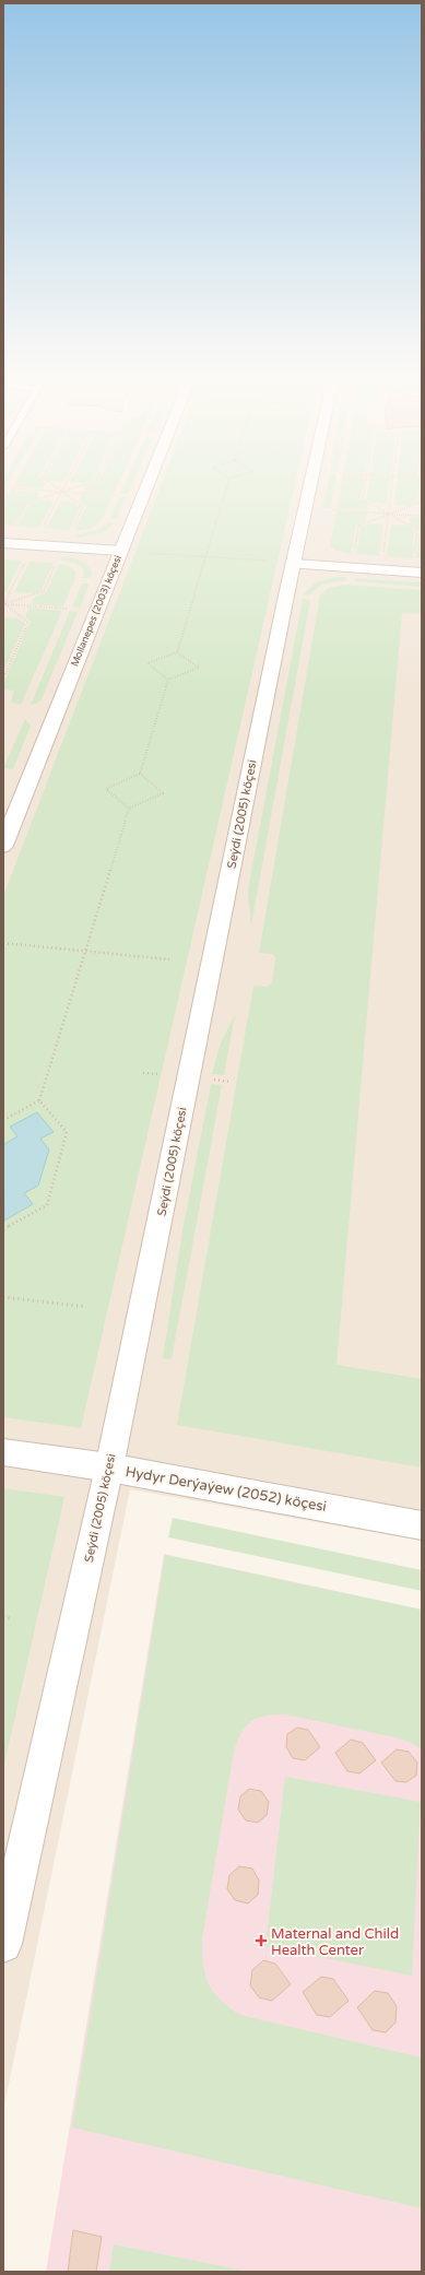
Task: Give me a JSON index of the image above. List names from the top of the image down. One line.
{"streets":{"street":["Mollanepes (2003) köçesi","Seýdi (2005) köçesi","Hydyr Derýaýew (2052) köçesi"]},"crossings":[["Seýdi (2005) köçesi","Hydyr Derýaýew (2052) köçesi"]],"places":{"health":["Maternal and Child Health Center"]}}
